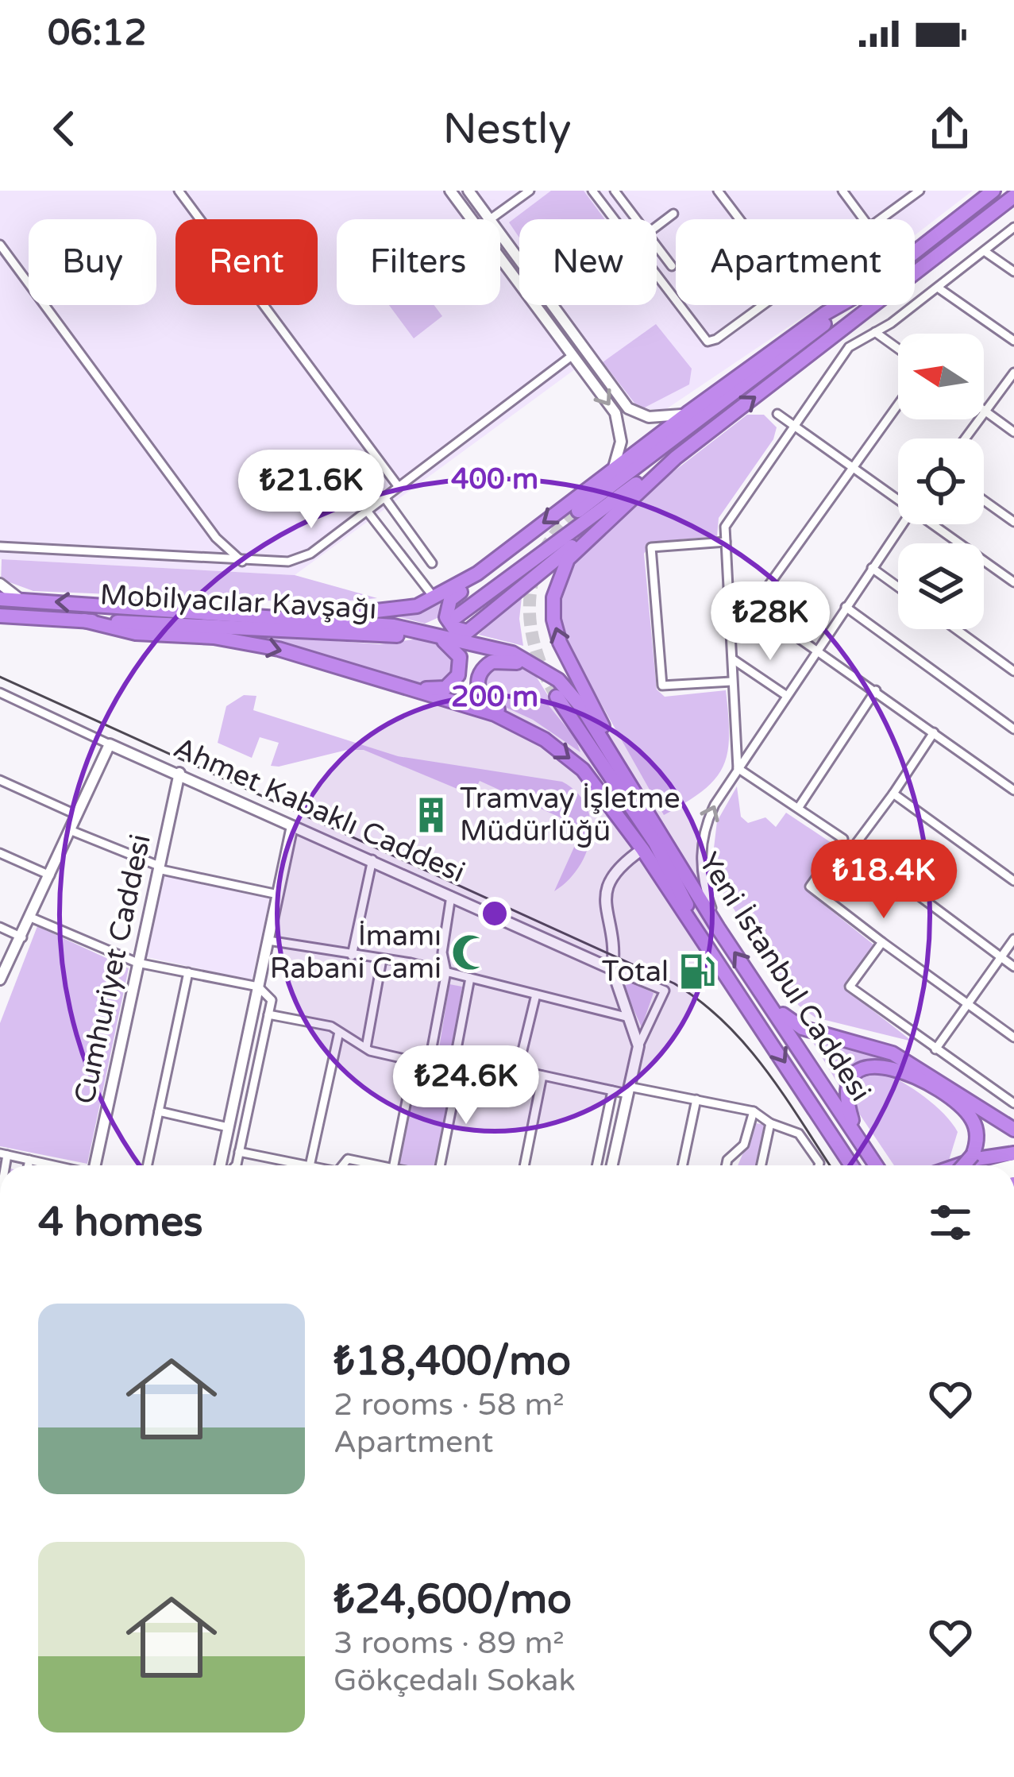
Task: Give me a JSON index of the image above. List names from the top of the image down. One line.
{"streets":{"highway":["Mobilyacılar Kavşağı","Yeni İstanbul Caddesi"],"street":["Ahmet Kabaklı Caddesi","Cumhuriyet Caddesi"]},"crossings":[["Mobilyacılar Kavşağı","Yeni İstanbul Caddesi"],["Ahmet Kabaklı Caddesi","Cumhuriyet Caddesi"]],"places":{"building":["Tramvay İşletme Müdürlüğü"],"mosque":["İmamı Rabani Cami"],"fuel station":["Total"]},"north":"left","page":{"status":"06:12","header":"Nestly","chip":["Buy","Rent","Filters","New","Apartment"],"price":["₺21.6K","₺28K","₺18.4K","₺24.6K"],"heading":"4 homes","list":[{"name":"₺18,400/mo","note":"2 rooms · 58 m² · Apartment"},{"name":"₺24,600/mo","note":"3 rooms · 89 m² · Gökçedalı Sokak"}]},"rings":["400 m","200 m"]}
